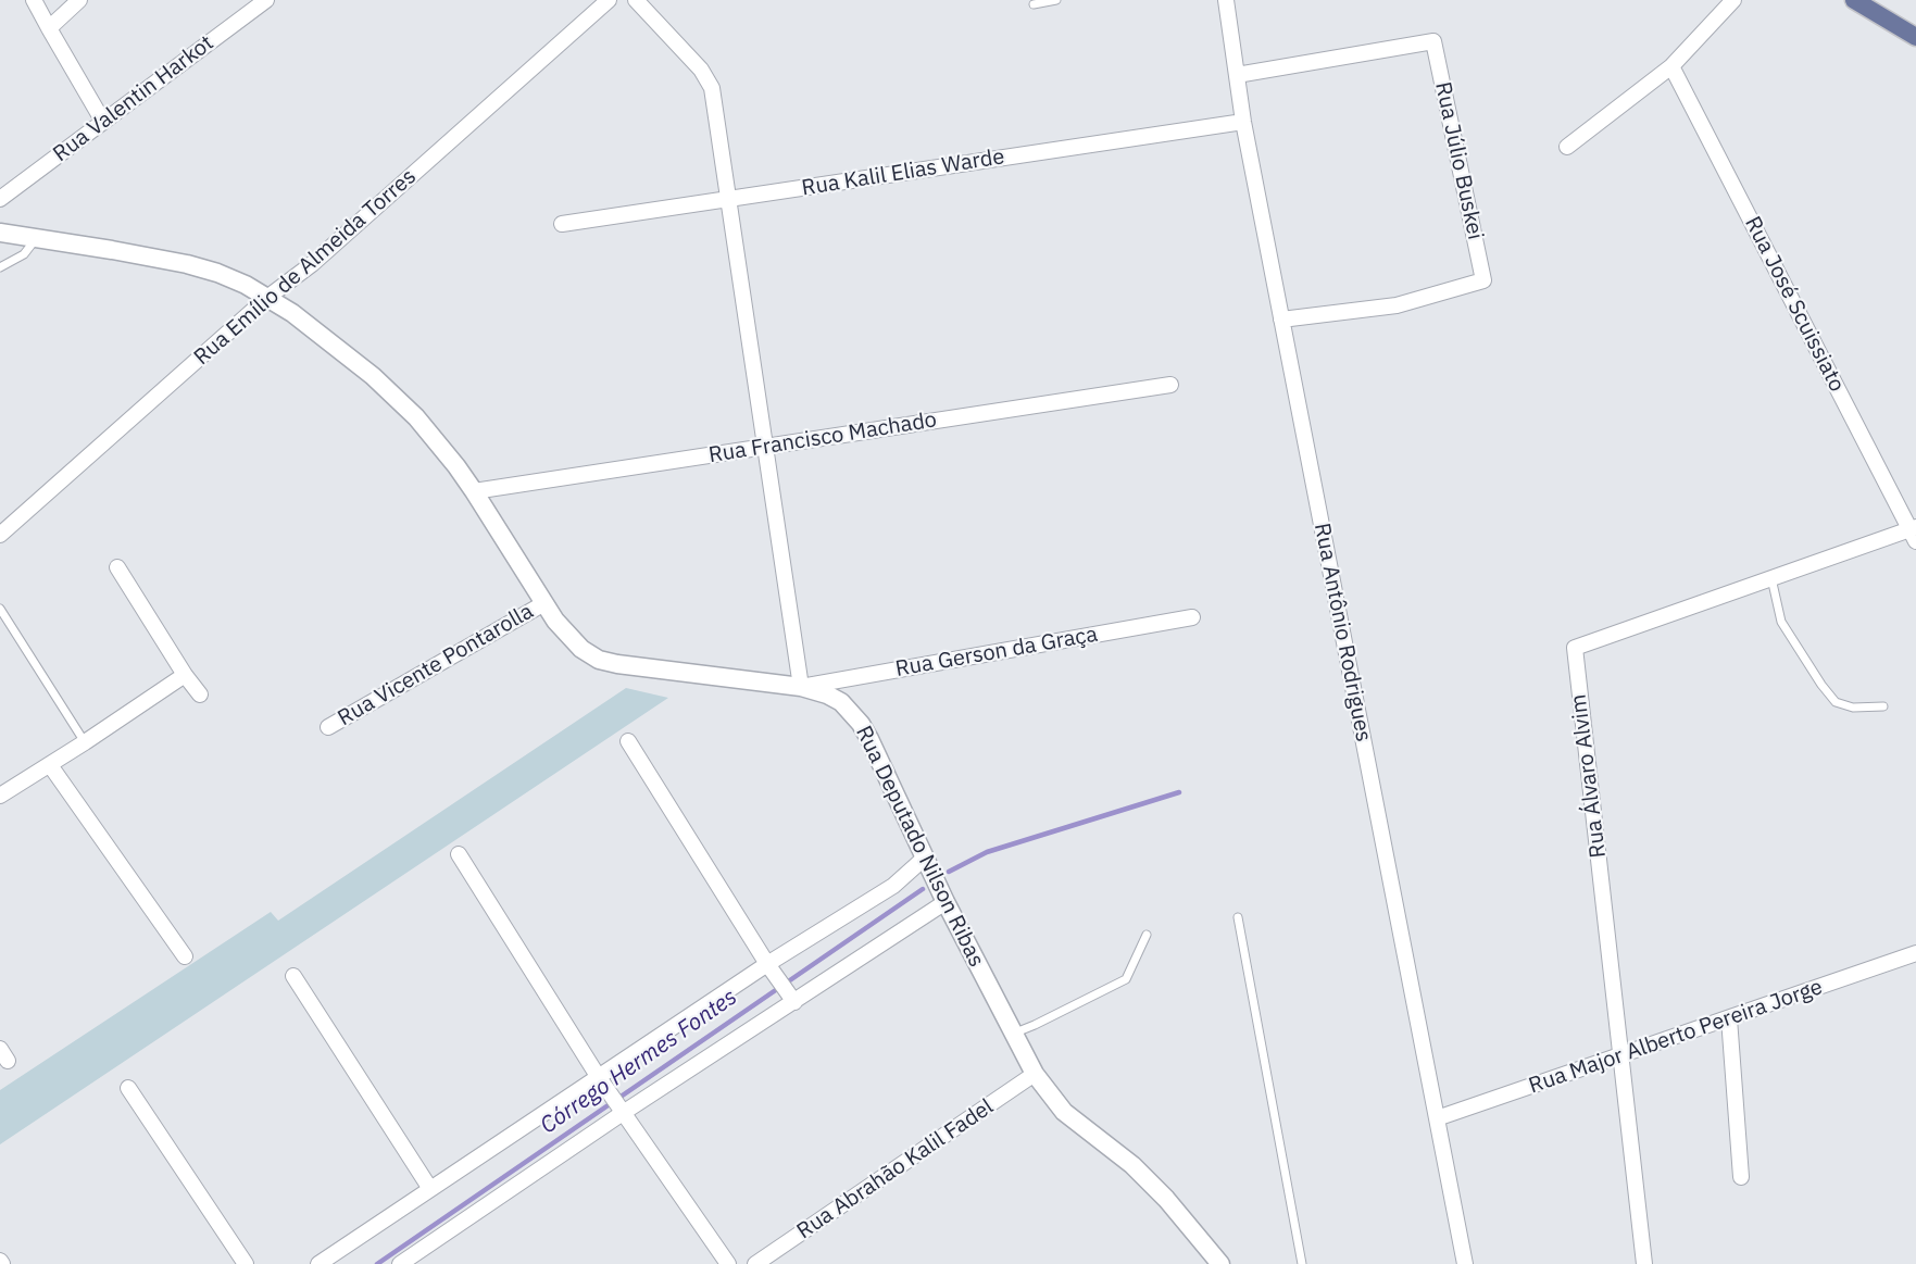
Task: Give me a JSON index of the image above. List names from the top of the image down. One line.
{"streets":{"street":["Rua Valentin Harkot","Rua Júlio Buskei","Rua Kalil Elias Warde","Rua Emílio de Almeida Torres","Rua José Scuissiato","Rua Francisco Machado","Rua Antônio Rodrigues","Rua Gerson da Graça","Rua Vicente Pontarolla","Rua Álvaro Alvim","Rua Deputado Nilson Ribas","Rua Major Alberto Pereira Jorge","Rua Abrahão Kalil Fadel"]},"crossings":[["Rua Júlio Buskei","Rua Antônio Rodrigues"],["Rua Kalil Elias Warde","Rua Antônio Rodrigues"],["Rua Emílio de Almeida Torres","Rua Deputado Nilson Ribas"],["Rua José Scuissiato","Rua Álvaro Alvim"],["Rua Francisco Machado","Rua Deputado Nilson Ribas"],["Rua Antônio Rodrigues","Rua Major Alberto Pereira Jorge"],["Rua Gerson da Graça","Rua Deputado Nilson Ribas"],["Rua Vicente Pontarolla","Rua Deputado Nilson Ribas"],["Rua Álvaro Alvim","Rua Major Alberto Pereira Jorge"],["Rua Deputado Nilson Ribas","Rua Abrahão Kalil Fadel"]],"water":["Córrego Hermes Fontes"]}
